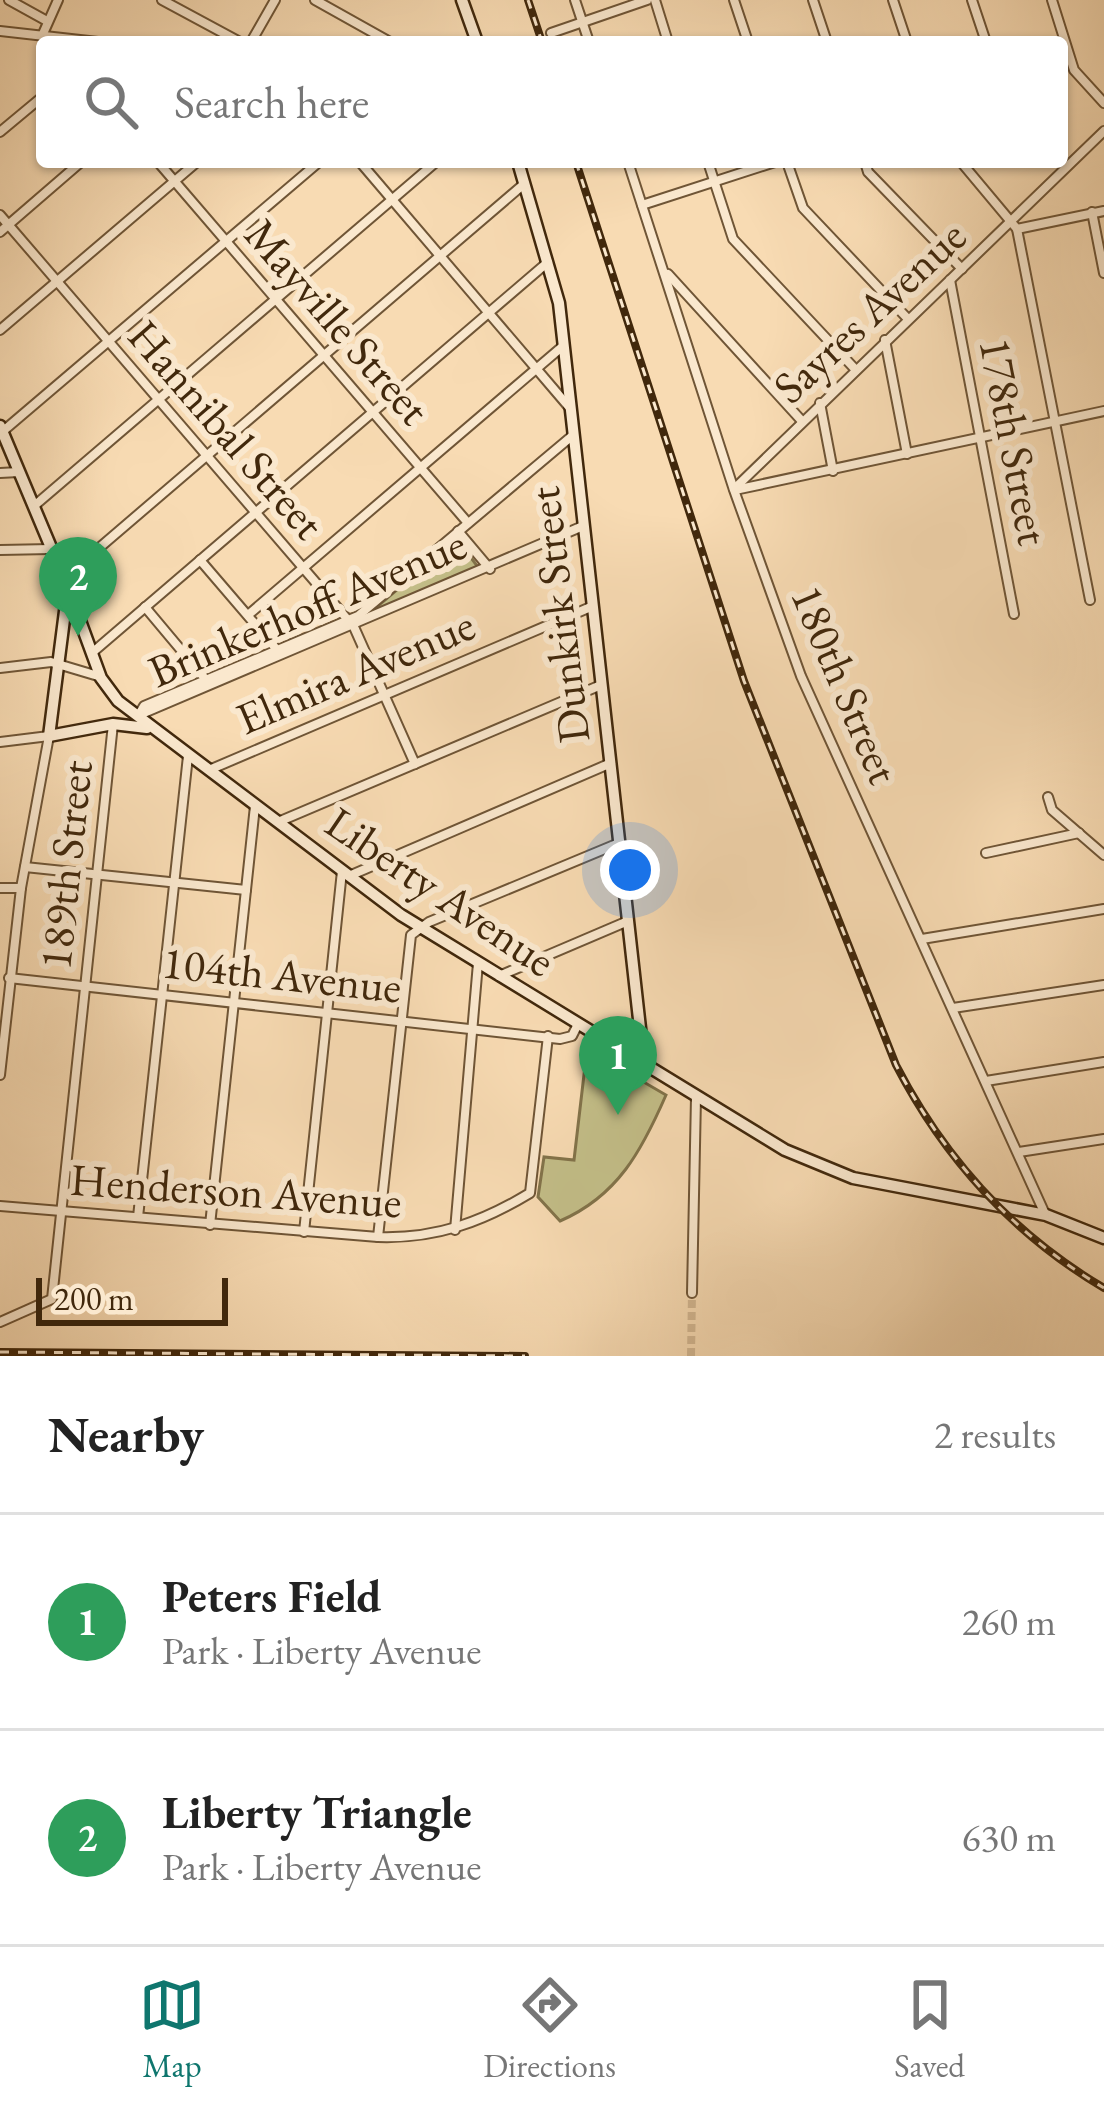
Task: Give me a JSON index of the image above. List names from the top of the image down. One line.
{"streets":{"main road":["Brinkerhoff Avenue","Dunkirk Street","Liberty Avenue"],"street":["Sayres Avenue","Mayville Street","Hannibal Street","178th Street","Elmira Avenue","180th Street","189th Street","104th Avenue","Henderson Avenue"]},"crossings":[["Sayres Avenue","178th Street"],["Sayres Avenue","180th Street"],["Hannibal Street","Brinkerhoff Avenue"],["Hannibal Street","Elmira Avenue"],["Brinkerhoff Avenue","Dunkirk Street"],["Brinkerhoff Avenue","189th Street"],["Brinkerhoff Avenue","Liberty Avenue"],["Dunkirk Street","Elmira Avenue"],["Dunkirk Street","Liberty Avenue"],["Elmira Avenue","Liberty Avenue"],["180th Street","Liberty Avenue"],["189th Street","104th Avenue"],["189th Street","Henderson Avenue"],["104th Avenue","Henderson Avenue"]],"scale_bar":"200 m","page":{"search":"Search here","pins":["2","1"],"scale":"200 m","heading":["Nearby","2 results"],"list":[{"mark":"1","name":"Peters Field","note":"Park · Liberty Avenue","value":"260 m"},{"mark":"2","name":"Liberty Triangle","note":"Park · Liberty Avenue","value":"630 m"}],"nav":["Map","Directions","Saved"]}}
